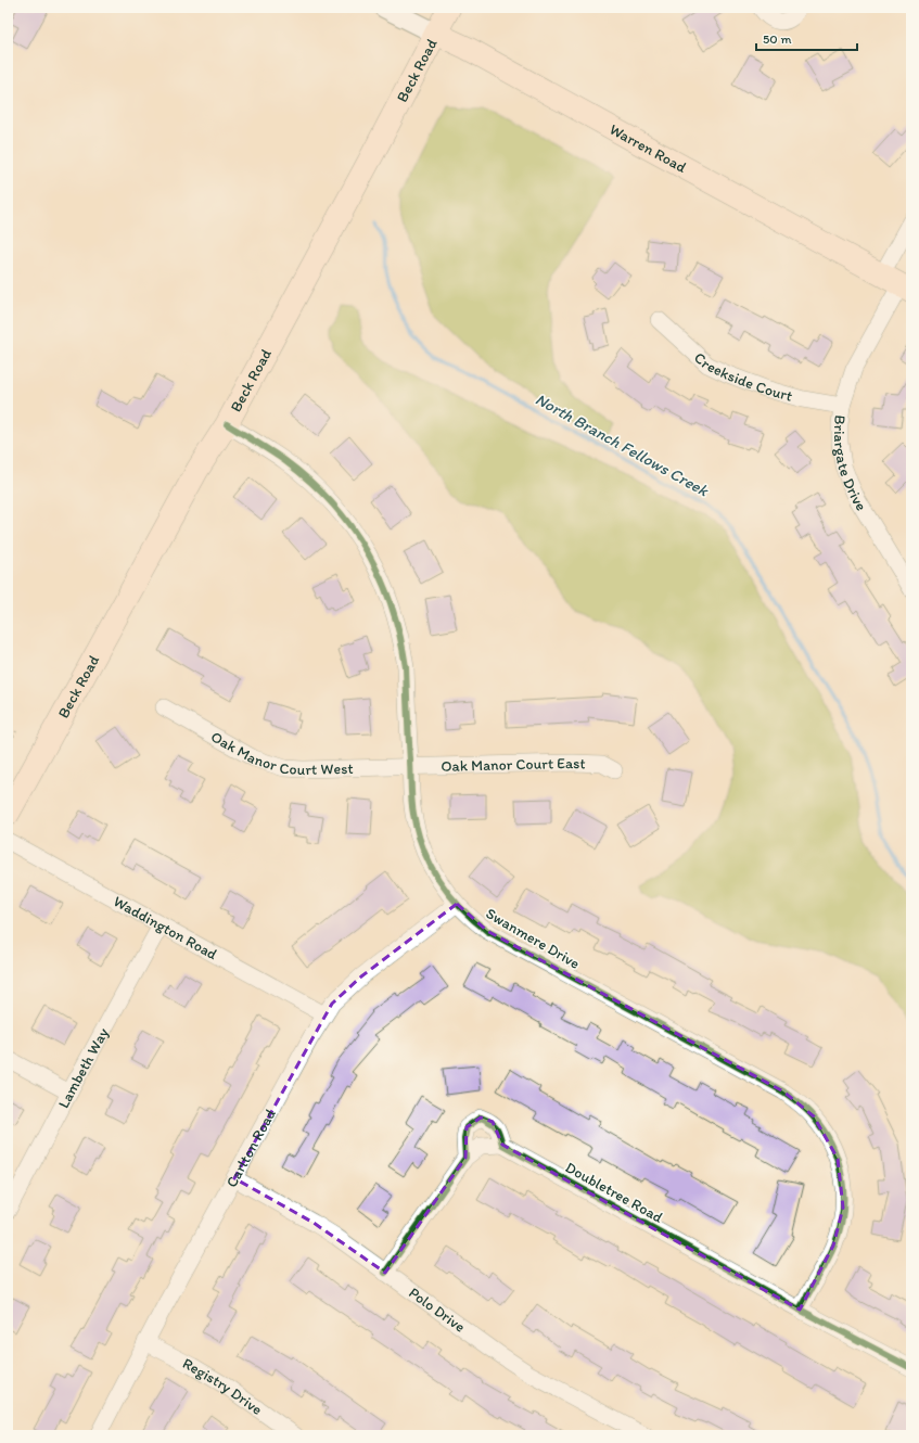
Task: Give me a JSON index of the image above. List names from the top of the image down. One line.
{"streets":{"main road":["Beck Road","Warren Road"],"street":["Creekside Court","Briargate Drive","Oak Manor Court West","Oak Manor Court East","Waddington Road","Swanmere Drive","Lambeth Way","Carlton Road","Doubletree Road","Polo Drive","Registry Drive"]},"crossings":[["Beck Road","Warren Road"],["Beck Road","Swanmere Drive"],["Warren Road","Briargate Drive"],["Creekside Court","Briargate Drive"],["Oak Manor Court West","Oak Manor Court East"],["Oak Manor Court West","Swanmere Drive"],["Oak Manor Court East","Swanmere Drive"],["Waddington Road","Lambeth Way"],["Waddington Road","Carlton Road"],["Swanmere Drive","Carlton Road"],["Swanmere Drive","Doubletree Road"],["Carlton Road","Polo Drive"],["Carlton Road","Registry Drive"]],"water":["North Branch Fellows Creek"],"scale_bar":"50 m"}
